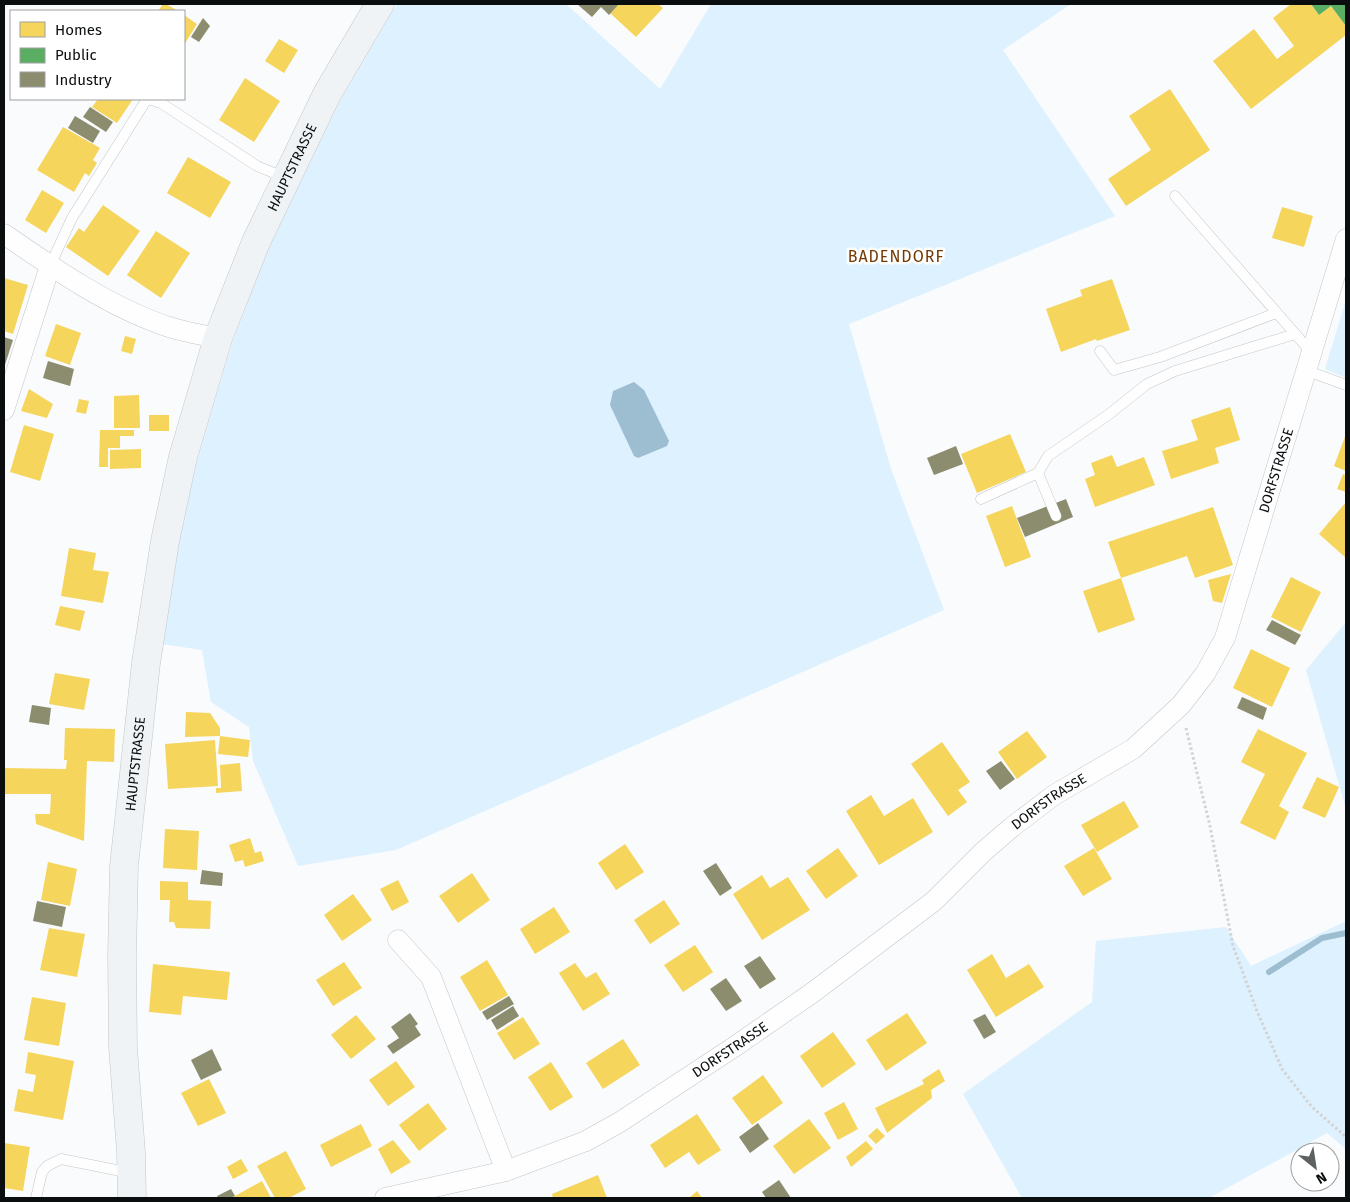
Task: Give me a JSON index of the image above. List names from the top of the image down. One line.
{"streets":{"main road":["HAUPTSTRASSE"],"street":["DORFSTRASSE"]},"districts":["BADENDORF"],"legend":["Homes","Public","Industry"],"north":"bottom right"}
